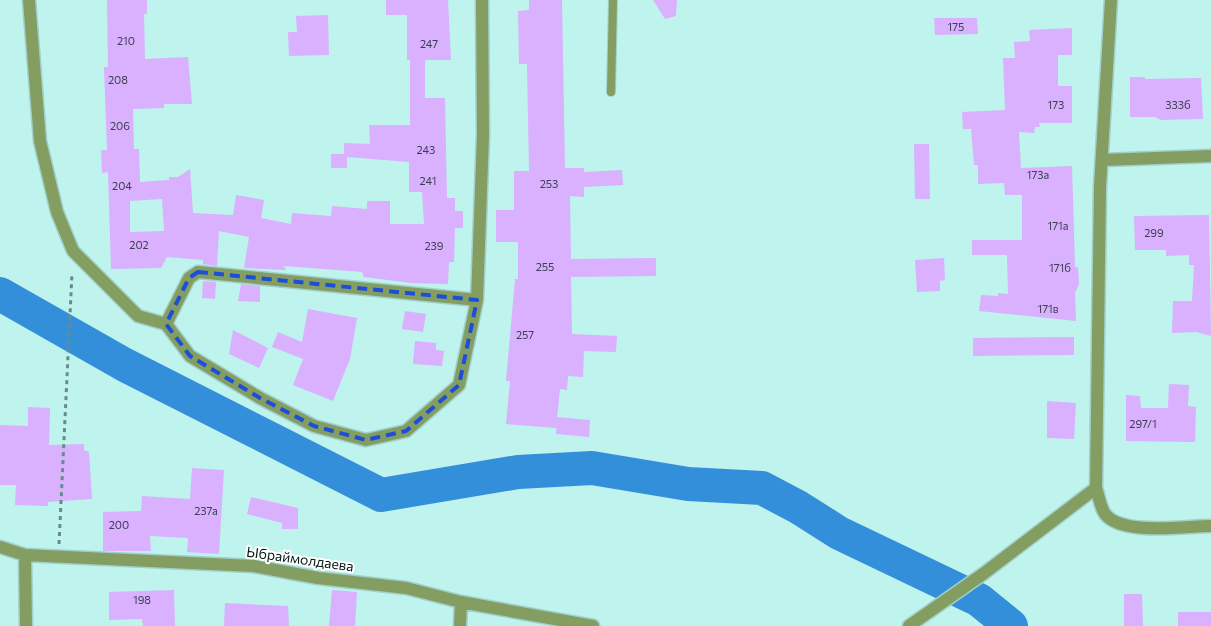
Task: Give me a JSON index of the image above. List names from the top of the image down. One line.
{"streets":{"street":["Ыбраймолдаева"]},"house_numbers":["175","210","247","208","173","333б","206","243","173а","241","253","204","171а","299","202","239","255","171б","171в","257","297/1","237а","200","198"]}
